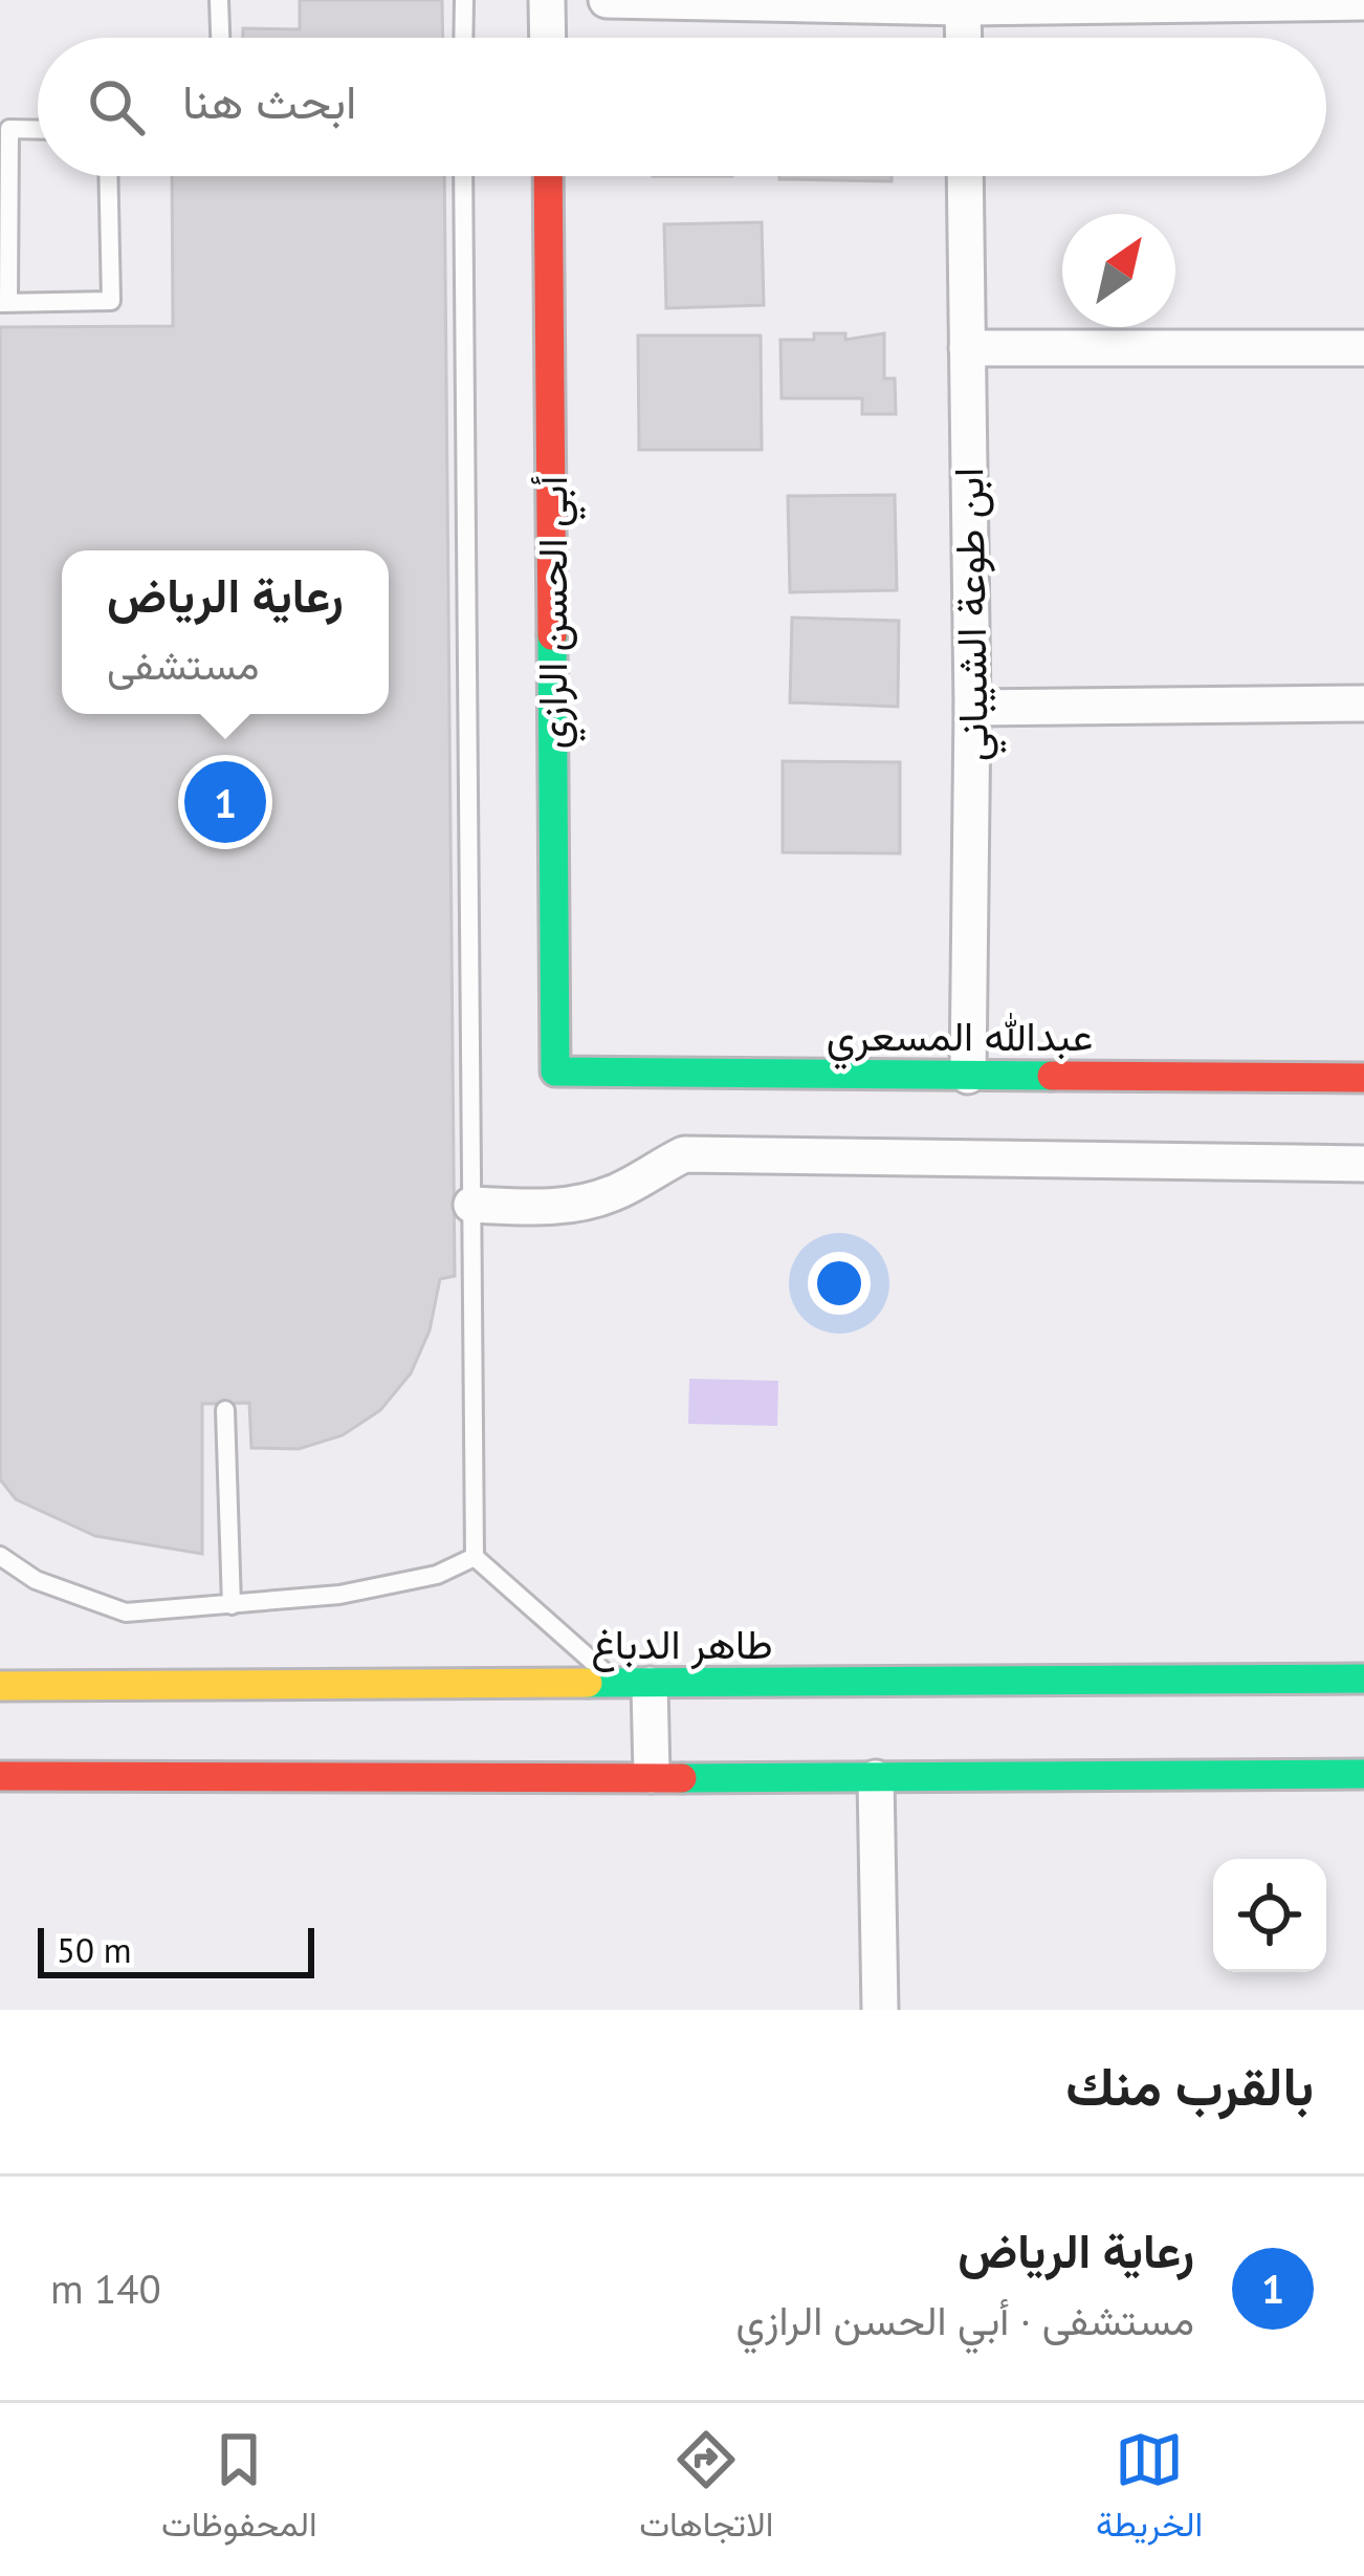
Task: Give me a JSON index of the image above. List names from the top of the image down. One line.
{"streets":{"street":["أبي الحسن الرازي","ابن طوعة الشيباني","عبدالله المسعري","طاهر الدباغ"]},"crossings":[["أبي الحسن الرازي","عبدالله المسعري"],["ابن طوعة الشيباني","عبدالله المسعري"]],"scale_bar":"50 m","north":"top right","page":{"search":"ابحث هنا","popup":["رعاية الرياض","مستشفى"],"pins":"1","scale":"50 m","heading":"بالقرب منك","list":[{"mark":"1","name":"رعاية الرياض","note":"مستشفى · أبي الحسن الرازي","value":"140 m"}],"nav":["الخريطة","الاتجاهات","المحفوظات"]}}
